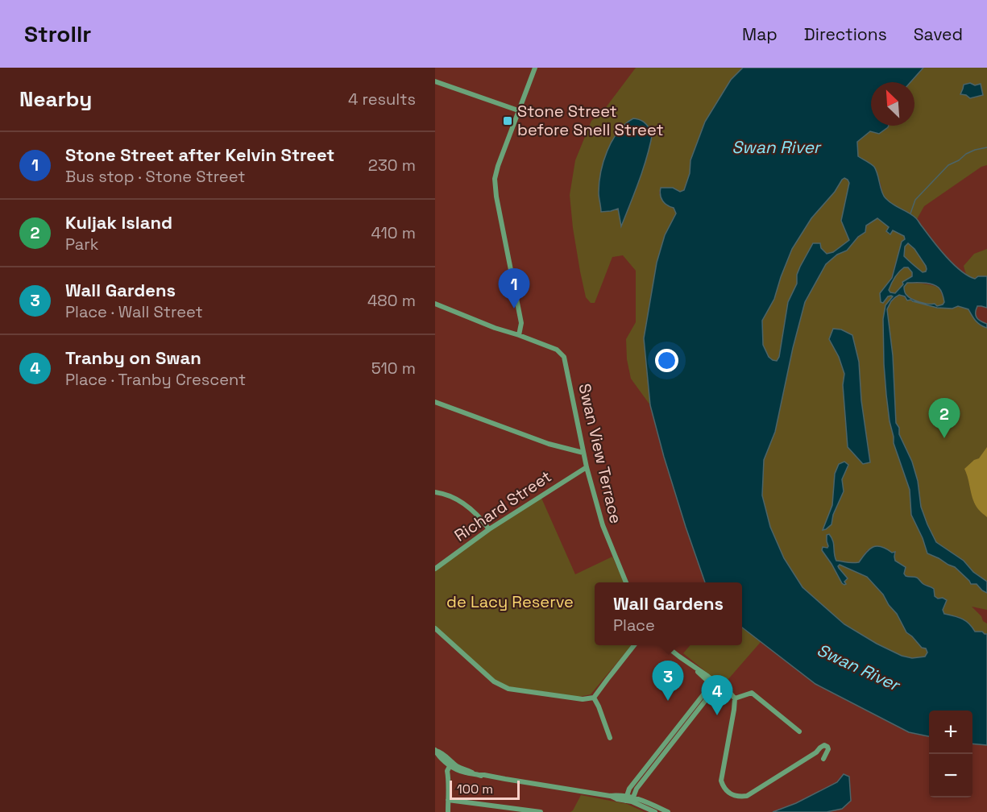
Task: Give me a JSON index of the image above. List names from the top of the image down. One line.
{"streets":{"street":["Swan View Terrace","Richard Street"]},"crossings":[["Swan View Terrace","Richard Street"]],"water":["Swan River"],"parks":["de Lacy Reserve"],"places":{"transit":["Stone Street before Snell Street"]},"scale_bar":"100 m","north":"top left","page":{"header":"Strollr","nav":["Map","Directions","Saved"],"heading":["Nearby","4 results"],"list":[{"mark":"1","name":"Stone Street after Kelvin Street","note":"Bus stop · Stone Street","value":"230 m"},{"mark":"2","name":"Kuljak Island","note":"Park","value":"410 m"},{"mark":"3","name":"Wall Gardens","note":"Place · Wall Street","value":"480 m"},{"mark":"4","name":"Tranby on Swan","note":"Place · Tranby Crescent","value":"510 m"}],"pins":["1","2","3","4"],"popup":["Wall Gardens","Place"],"map_buttons":["+","−"],"scale":"100 m"}}
